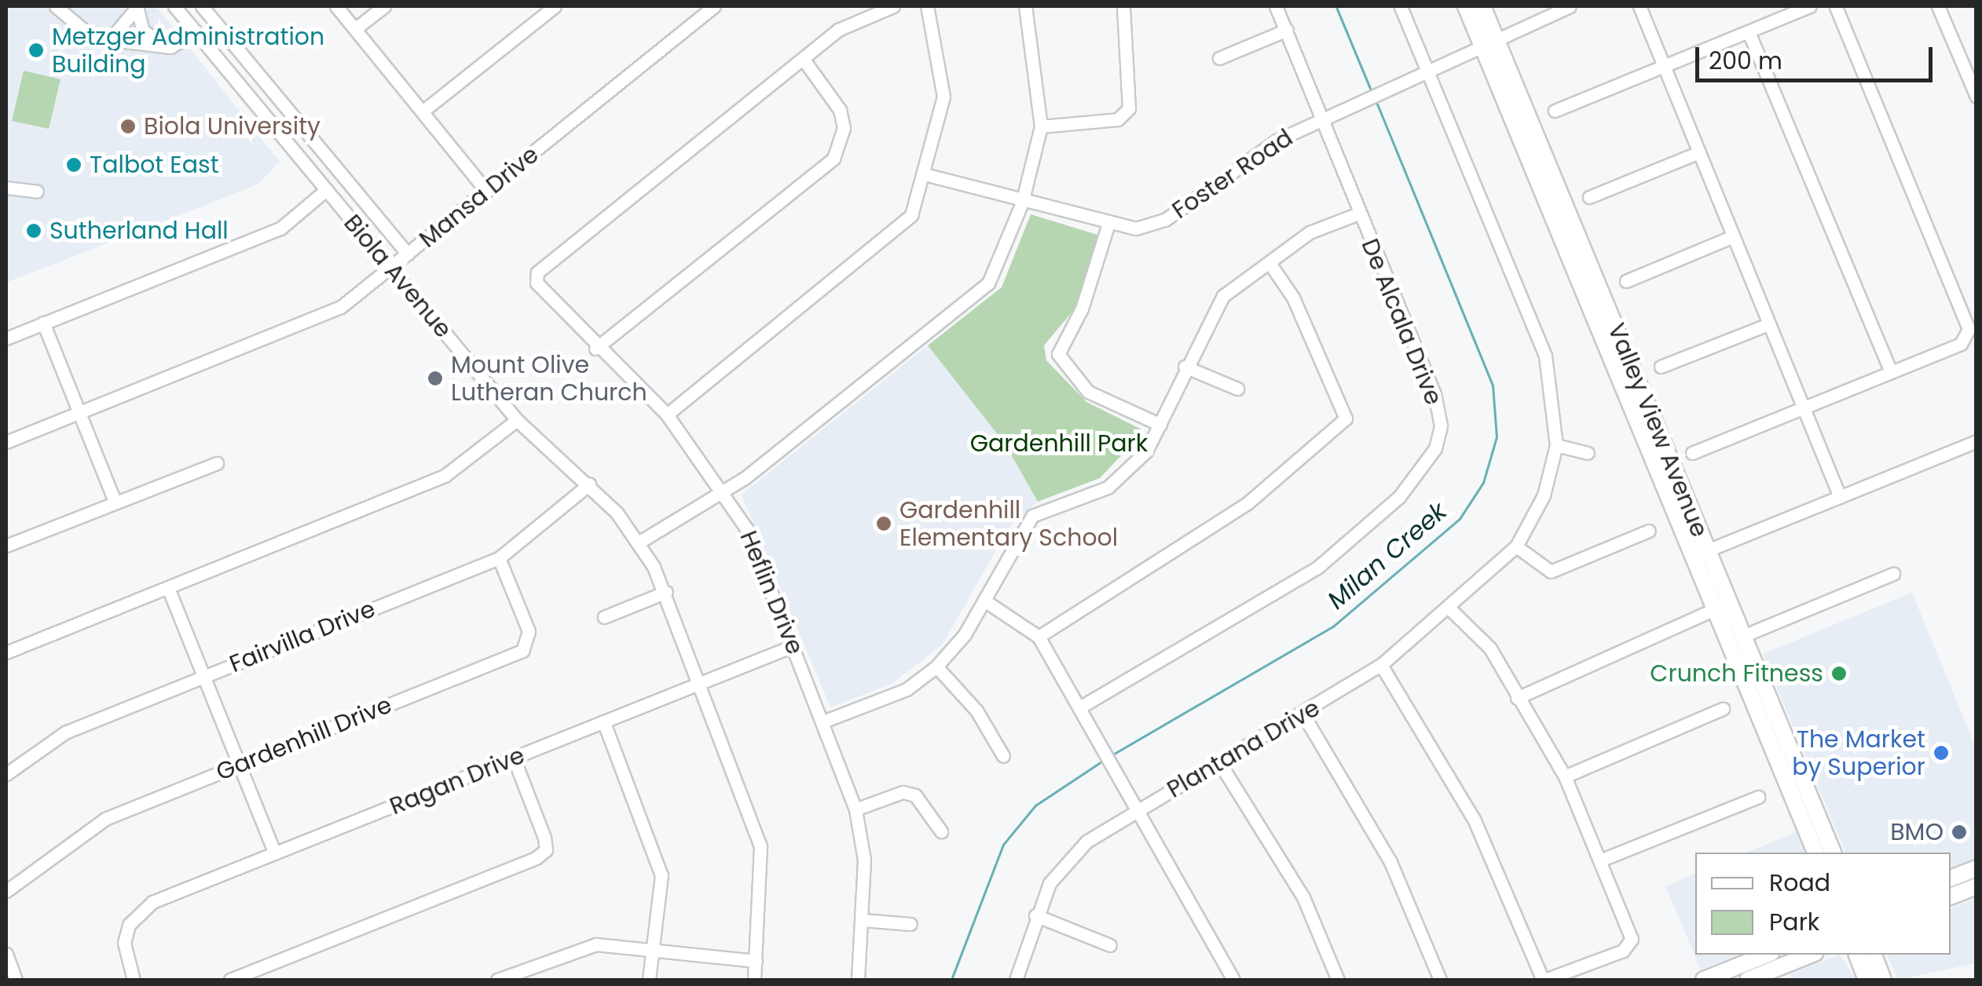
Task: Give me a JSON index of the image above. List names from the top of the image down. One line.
{"streets":{"main road":["Valley View Avenue"],"street":["Foster Road","Mansa Drive","Biola Avenue","De Alcala Drive","Heflin Drive","Fairvilla Drive","Gardenhill Drive","Plantana Drive","Ragan Drive"]},"crossings":[["Foster Road","De Alcala Drive"],["Foster Road","Valley View Avenue"],["Mansa Drive","Biola Avenue"],["Biola Avenue","Fairvilla Drive"],["Biola Avenue","Ragan Drive"],["Heflin Drive","Ragan Drive"],["Fairvilla Drive","Gardenhill Drive"]],"water":["Milan Creek"],"parks":["Gardenhill Park"],"places":["Metzger Administration Building","Biola University","Talbot East","Sutherland Hall","Mount Olive Lutheran Church","Gardenhill Elementary School","Crunch Fitness","The Market by Superior","BMO"],"legend":["Road","Park"],"scale_bar":"200 m"}
